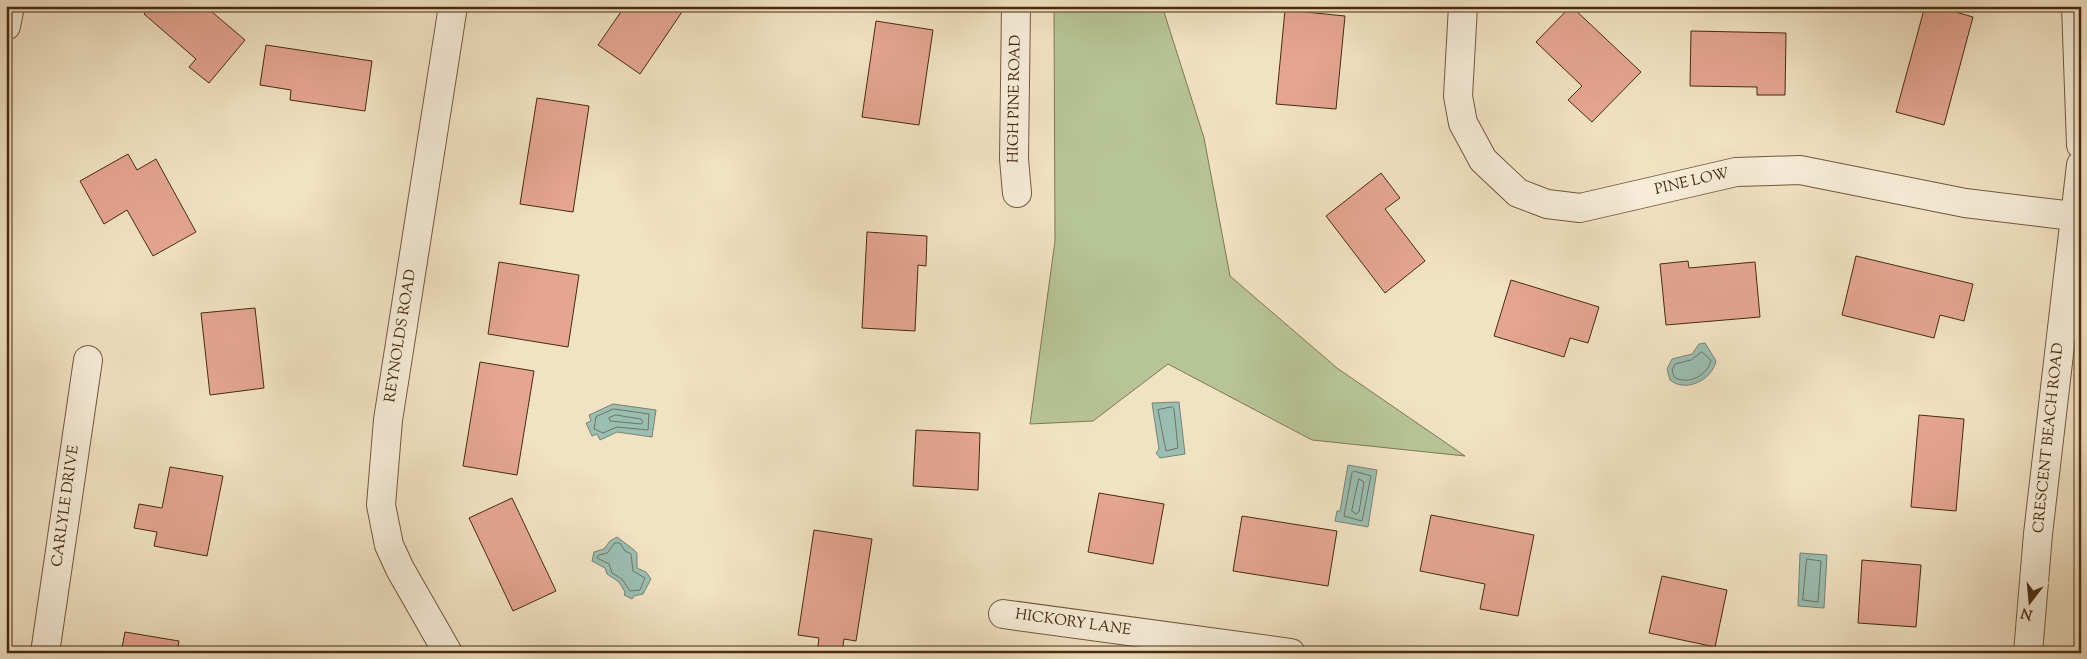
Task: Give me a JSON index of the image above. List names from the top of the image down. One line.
{"streets":{"street":["HIGH PINE ROAD","PINE LOW","REYNOLDS ROAD","CRESCENT BEACH ROAD","CARLYLE DRIVE","HICKORY LANE"]},"crossings":[["PINE LOW","CRESCENT BEACH ROAD"]],"north":"bottom"}
